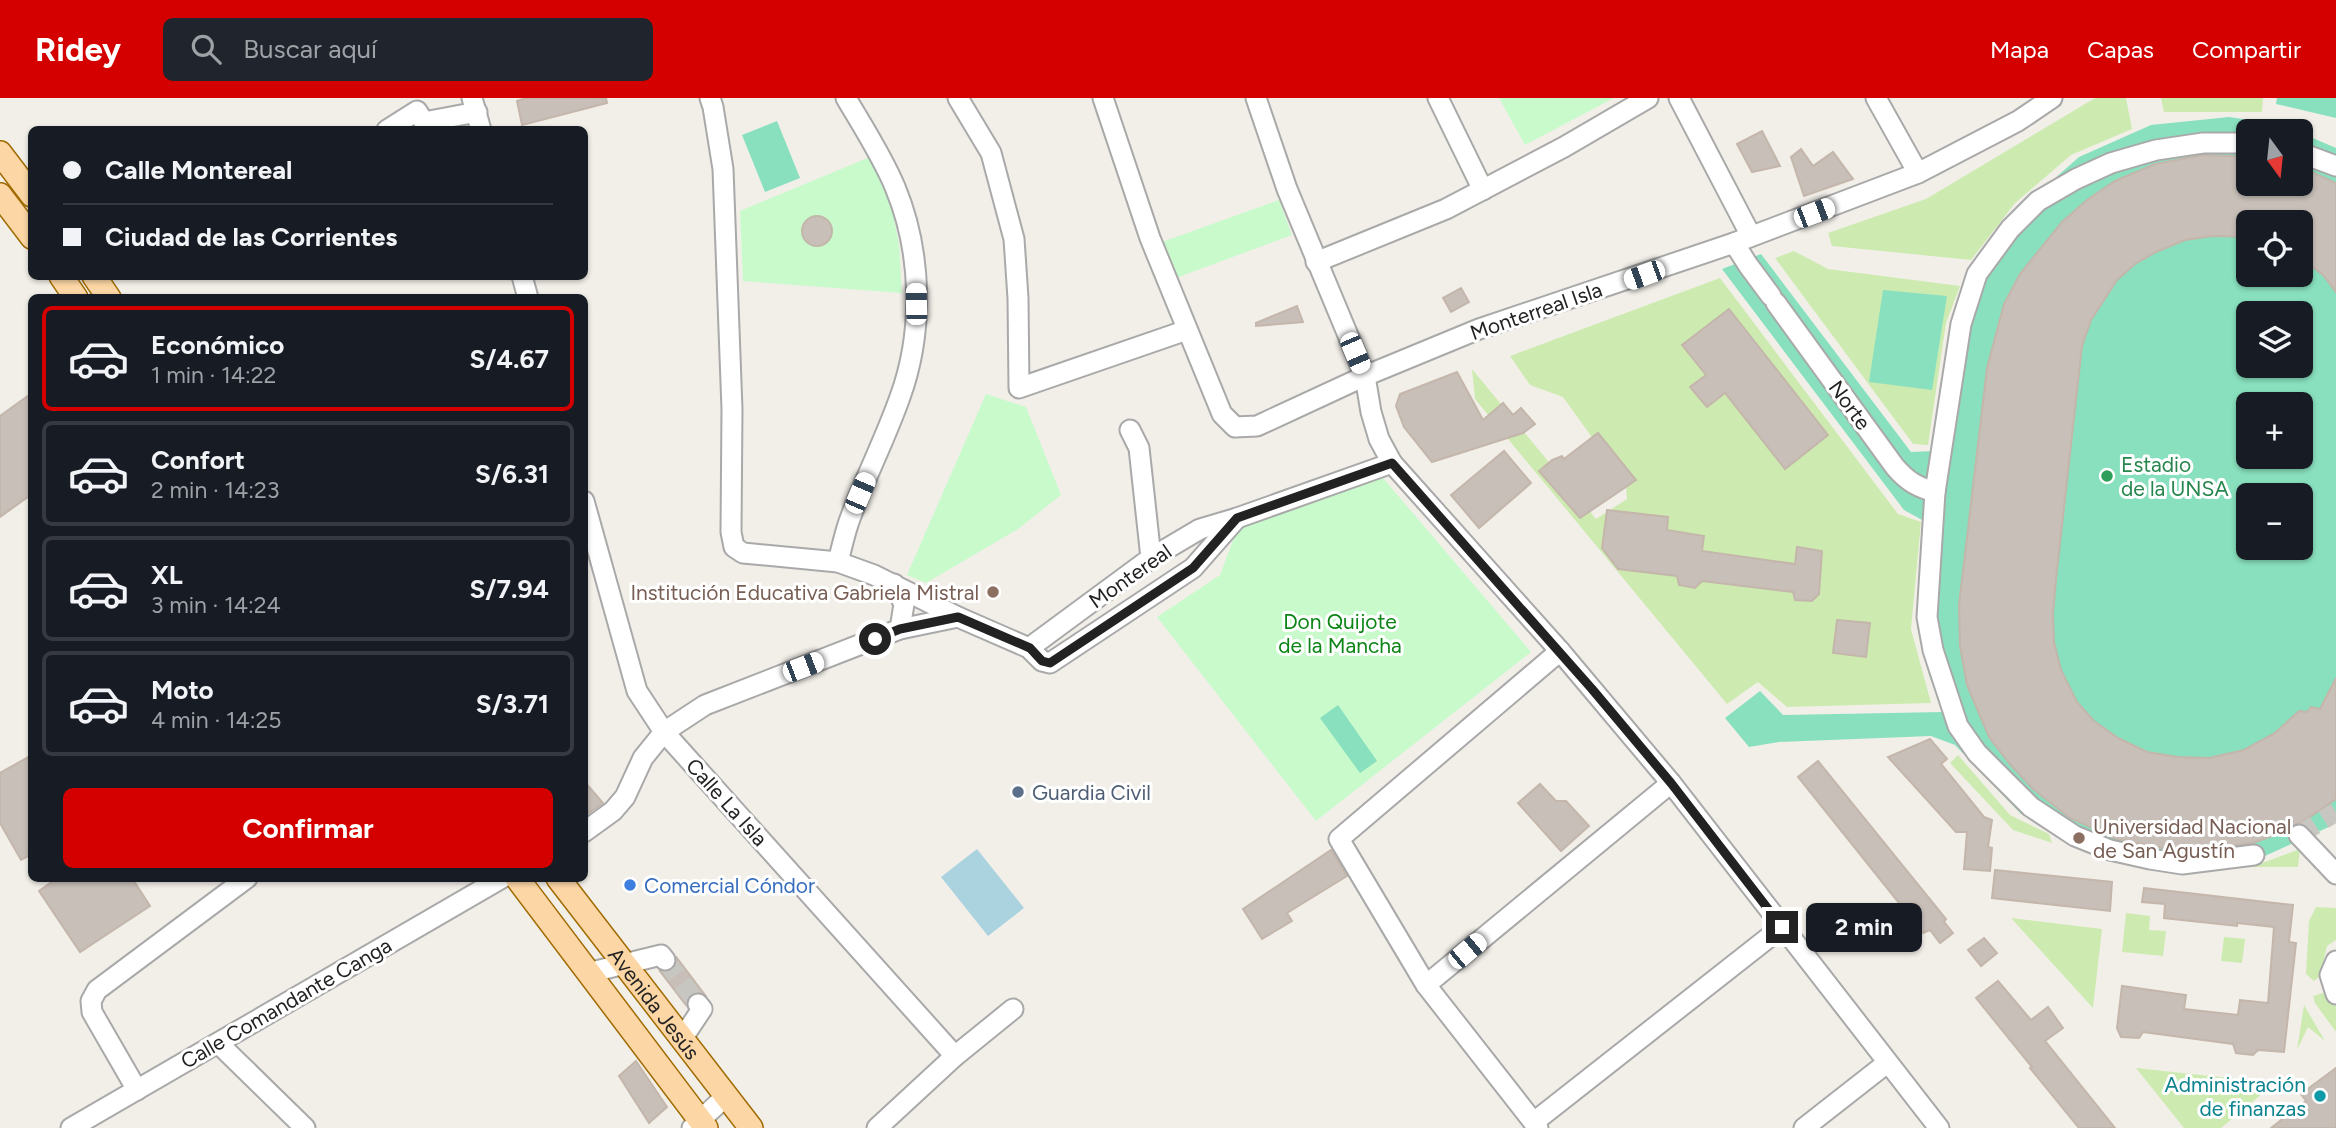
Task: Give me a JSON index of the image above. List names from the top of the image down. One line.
{"streets":{"main road":["Avenida Jesús"],"street":["Monterreal Isla","Norte","Montereal","Calle La Isla","Calle Comandante Canga"]},"crossings":[["Monterreal Isla","Norte"]],"parks":["Don Quijote de la Mancha"],"places":["Estadio de la UNSA","Institución Educativa Gabriela Mistral","Guardia Civil","Universidad Nacional de San Agustín","Comercial Cóndor","Administración de finanzas"],"north":"bottom","page":{"header":"Ridey","search":"Buscar aquí","nav":["Mapa","Capas","Compartir"],"map_buttons":["+","−"],"banner":["Calle Montereal","Ciudad de las Corrientes"],"list":[{"name":"Económico","note":"1 min · 14:22","value":"S/4.67"},{"name":"Confort","note":"2 min · 14:23","value":"S/6.31"},{"name":"XL","note":"3 min · 14:24","value":"S/7.94"},{"name":"Moto","note":"4 min · 14:25","value":"S/3.71"}],"buttons":"Confirmar","bubble":"2 min"}}
